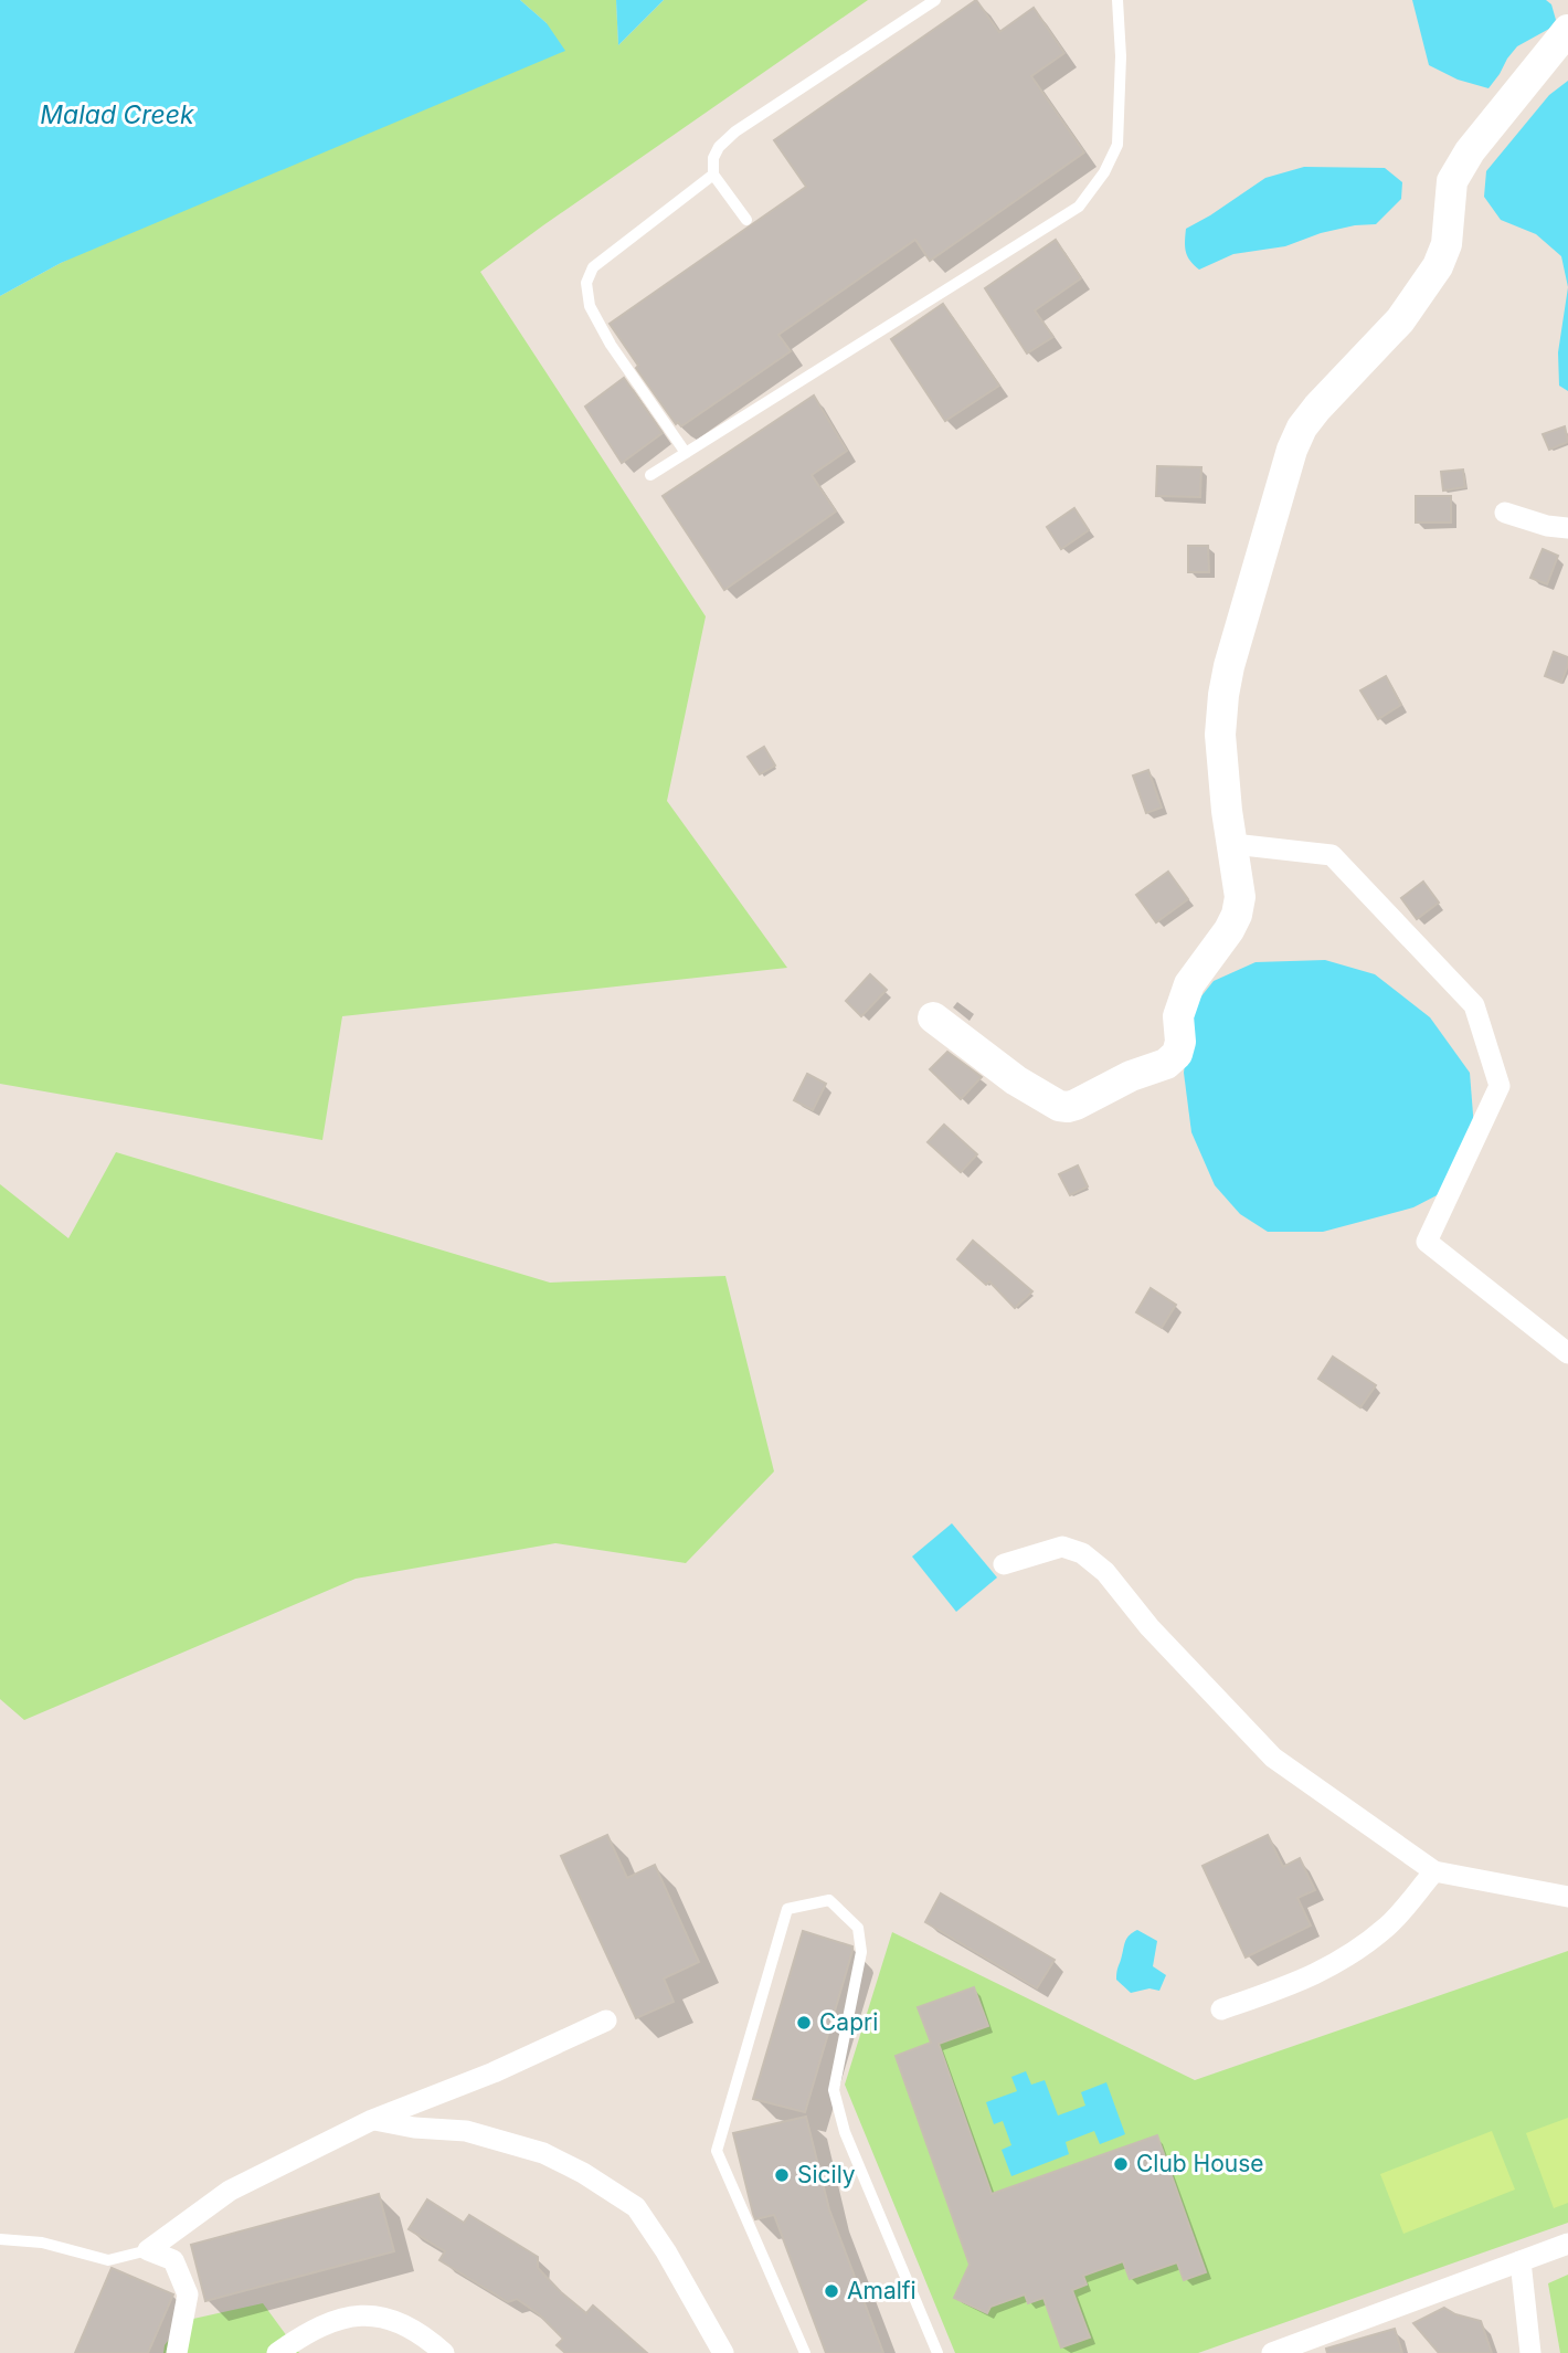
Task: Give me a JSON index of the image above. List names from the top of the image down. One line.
{"water":["Malad Creek"],"places":["Capri","Club House","Sicily","Amalfi"]}
